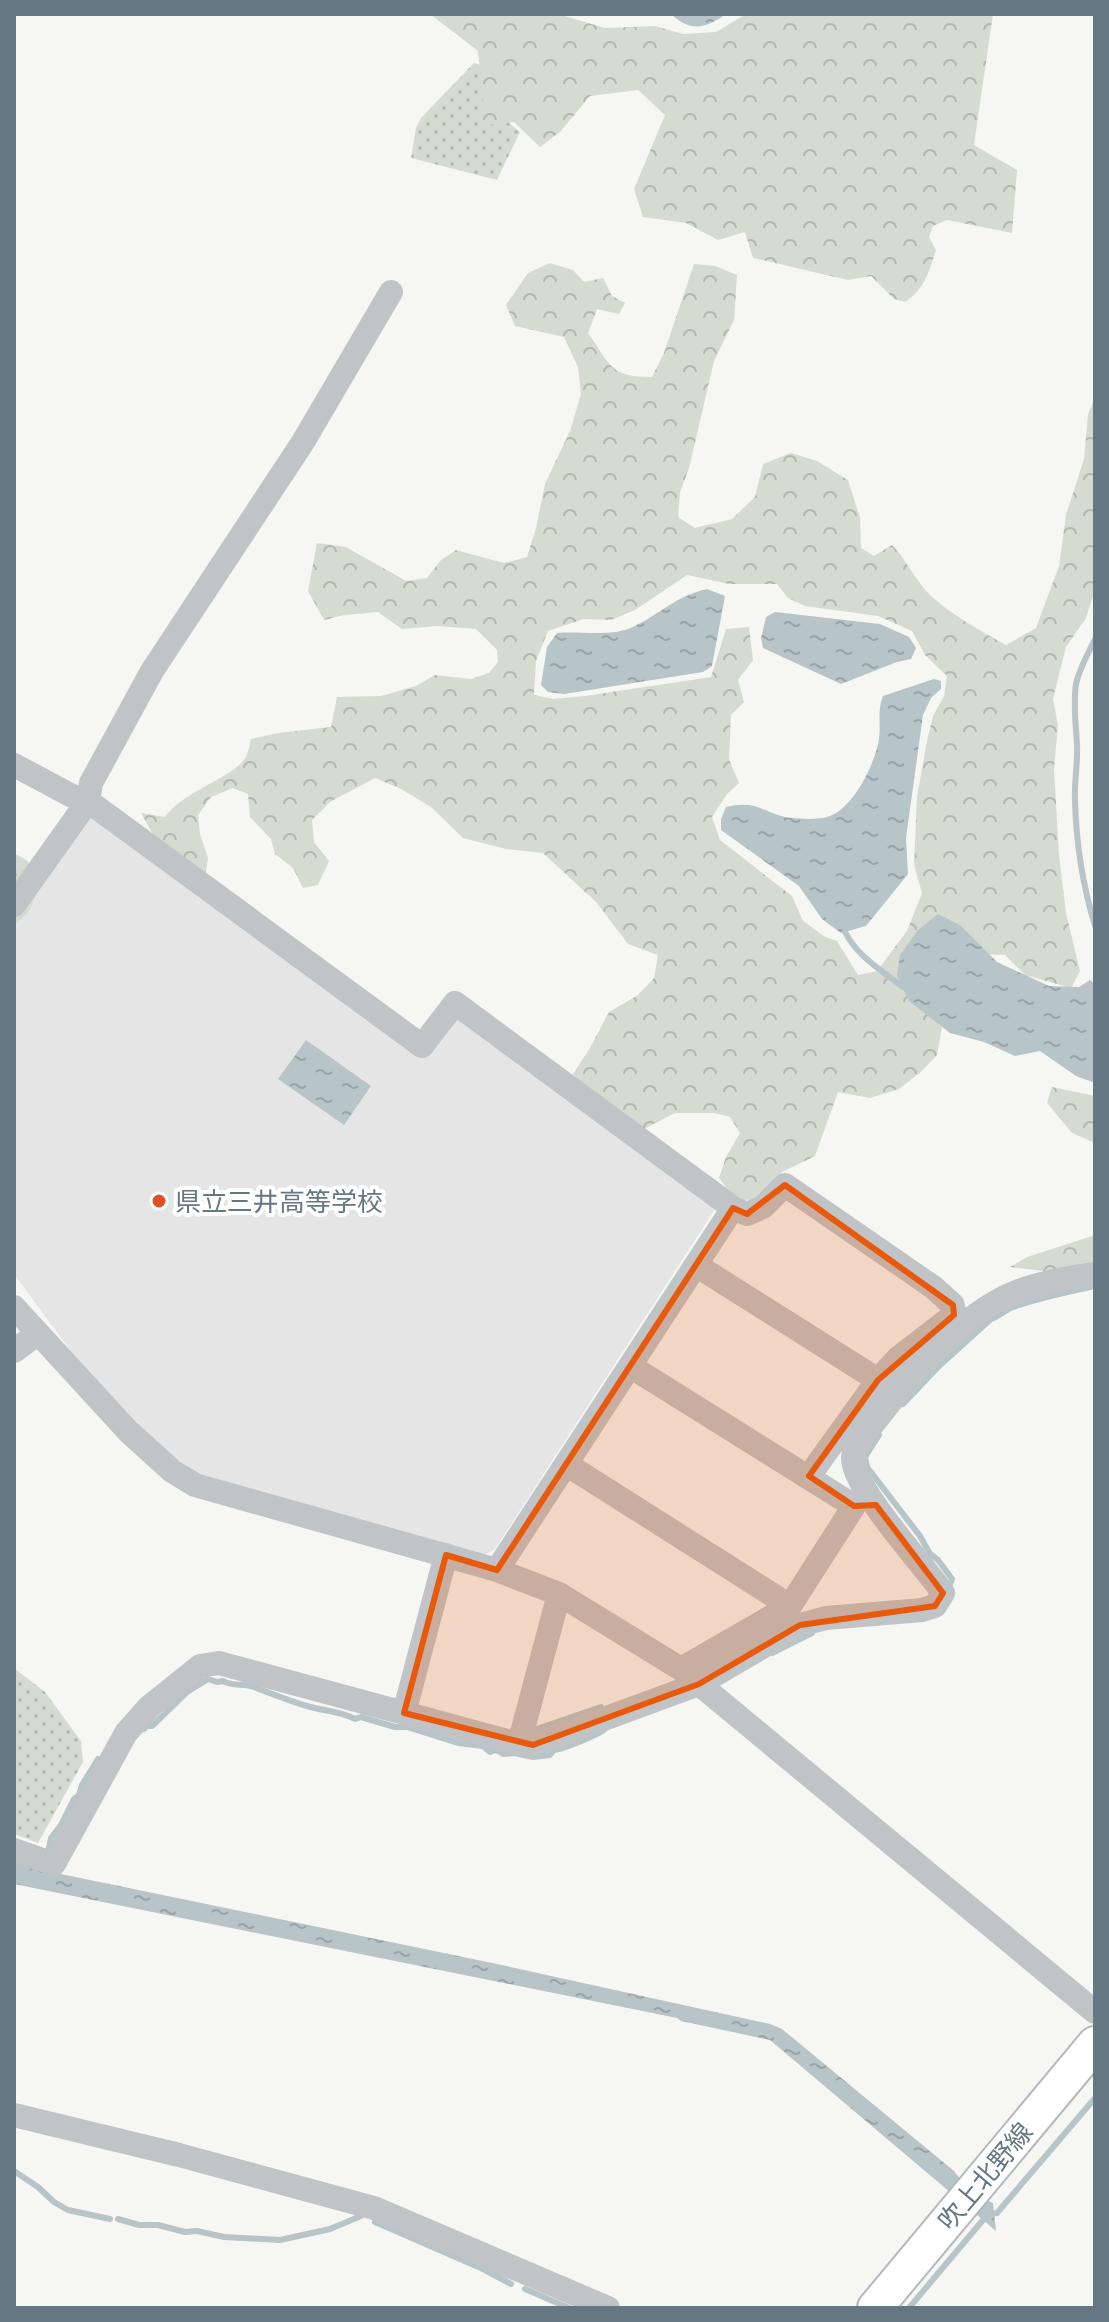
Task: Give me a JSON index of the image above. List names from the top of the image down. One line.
{"streets":{"main road":["吹上北野線"]},"places":["県立三井高等学校"]}
